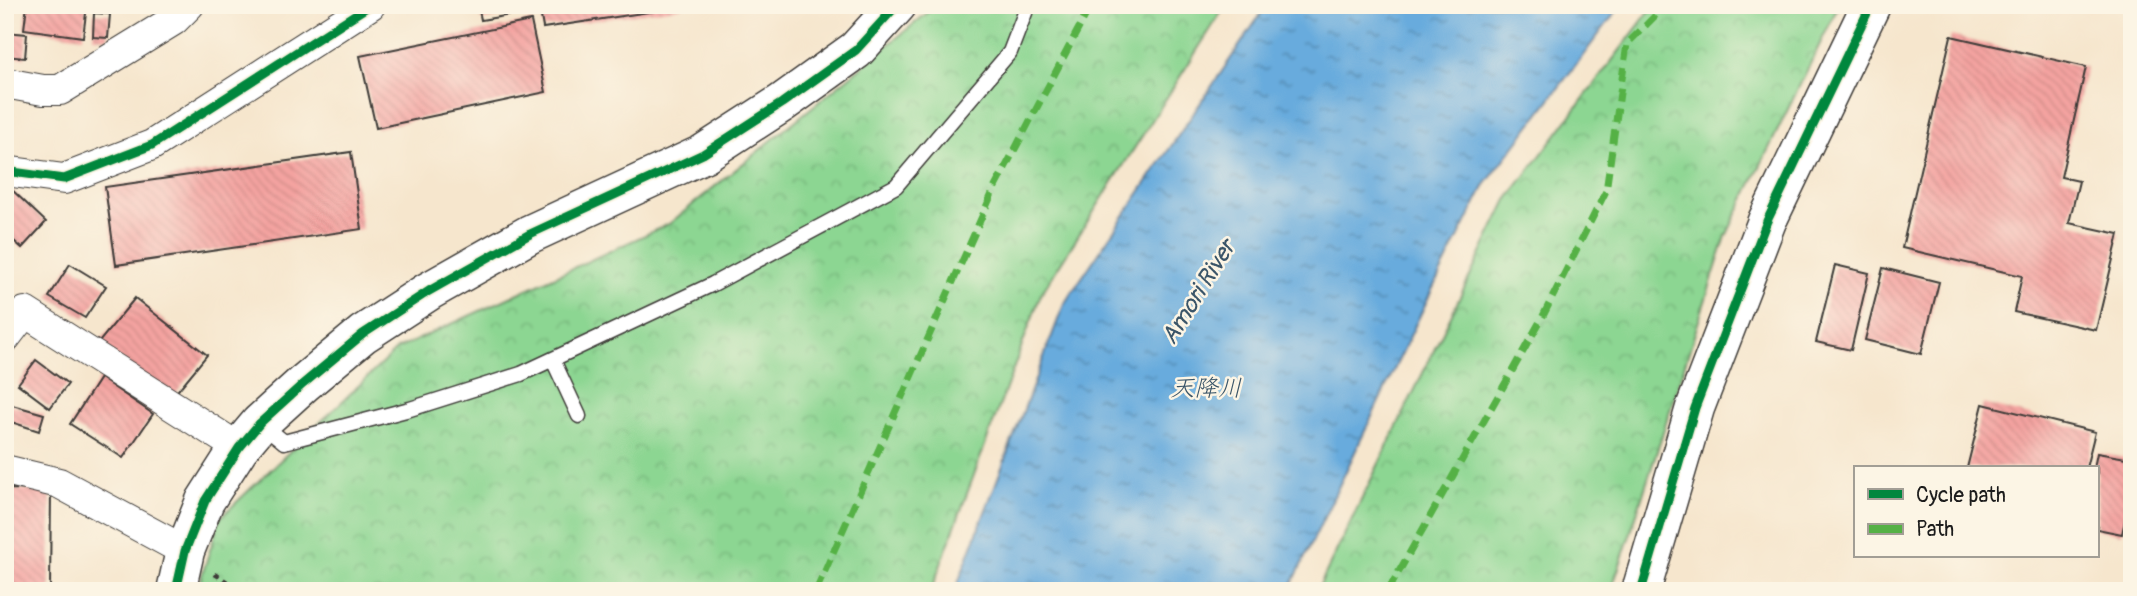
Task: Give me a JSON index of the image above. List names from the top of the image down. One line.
{"water":["Amori River","天降川"],"legend":["Cycle path","Path"]}
